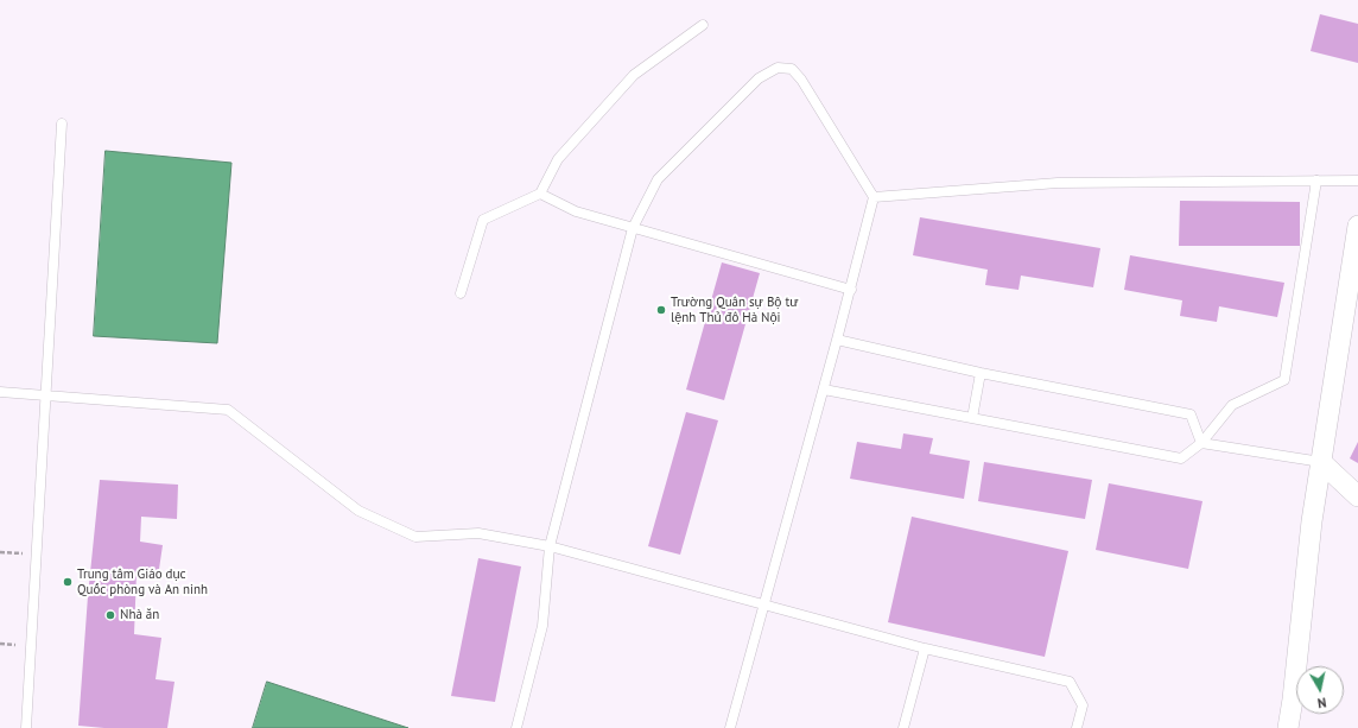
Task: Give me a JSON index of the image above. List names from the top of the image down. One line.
{"places":["Trường Quân sự Bộ tư lệnh Thủ đô Hà Nội","Trung tâm Giáo dục Quốc phòng và An ninh","Nhà ăn"],"north":"bottom"}
